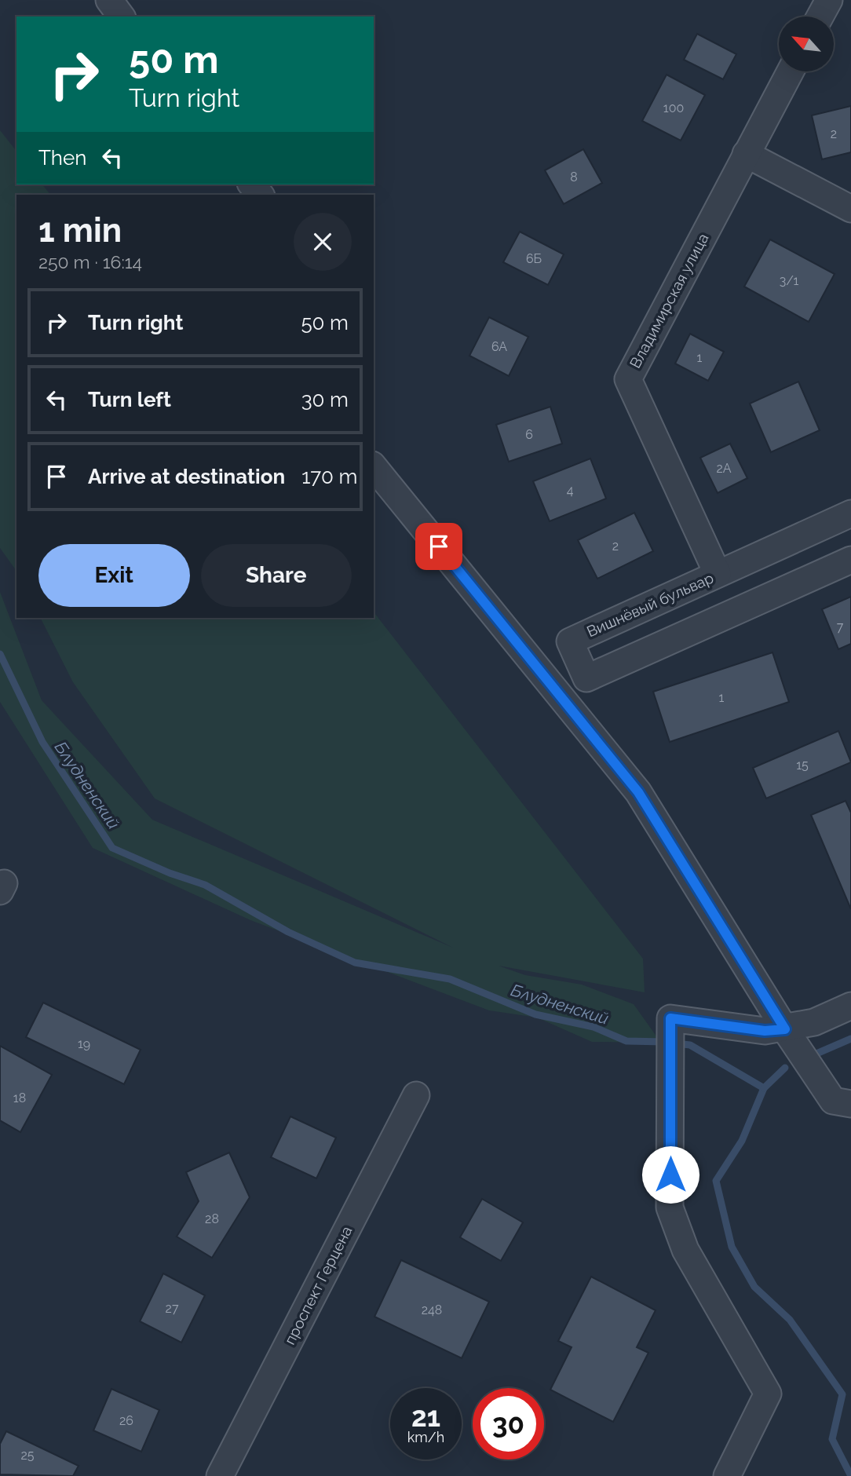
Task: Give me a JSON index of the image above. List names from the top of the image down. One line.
{"streets":{"street":["Владимирская улица","Вишнёвый бульвар","проспект Герцена"]},"crossings":[["Владимирская улица","Вишнёвый бульвар"]],"water":["Блудненский"],"house_numbers":["100","2","8","6Б","3/1","6А","1","6","2А","4","2","7","1","15","19","18","28","27","248","26","25"],"north":"top left","page":{"turn":["50 m","Turn right"],"then":"Then","heading":["1 min","250 m · 16:14"],"list":[{"name":"Turn right","value":"50 m"},{"name":"Turn left","value":"30 m"},{"name":"Arrive at destination","value":"170 m"}],"buttons":["Exit","Share"],"speed":"21 km/h","limit":"30"}}
